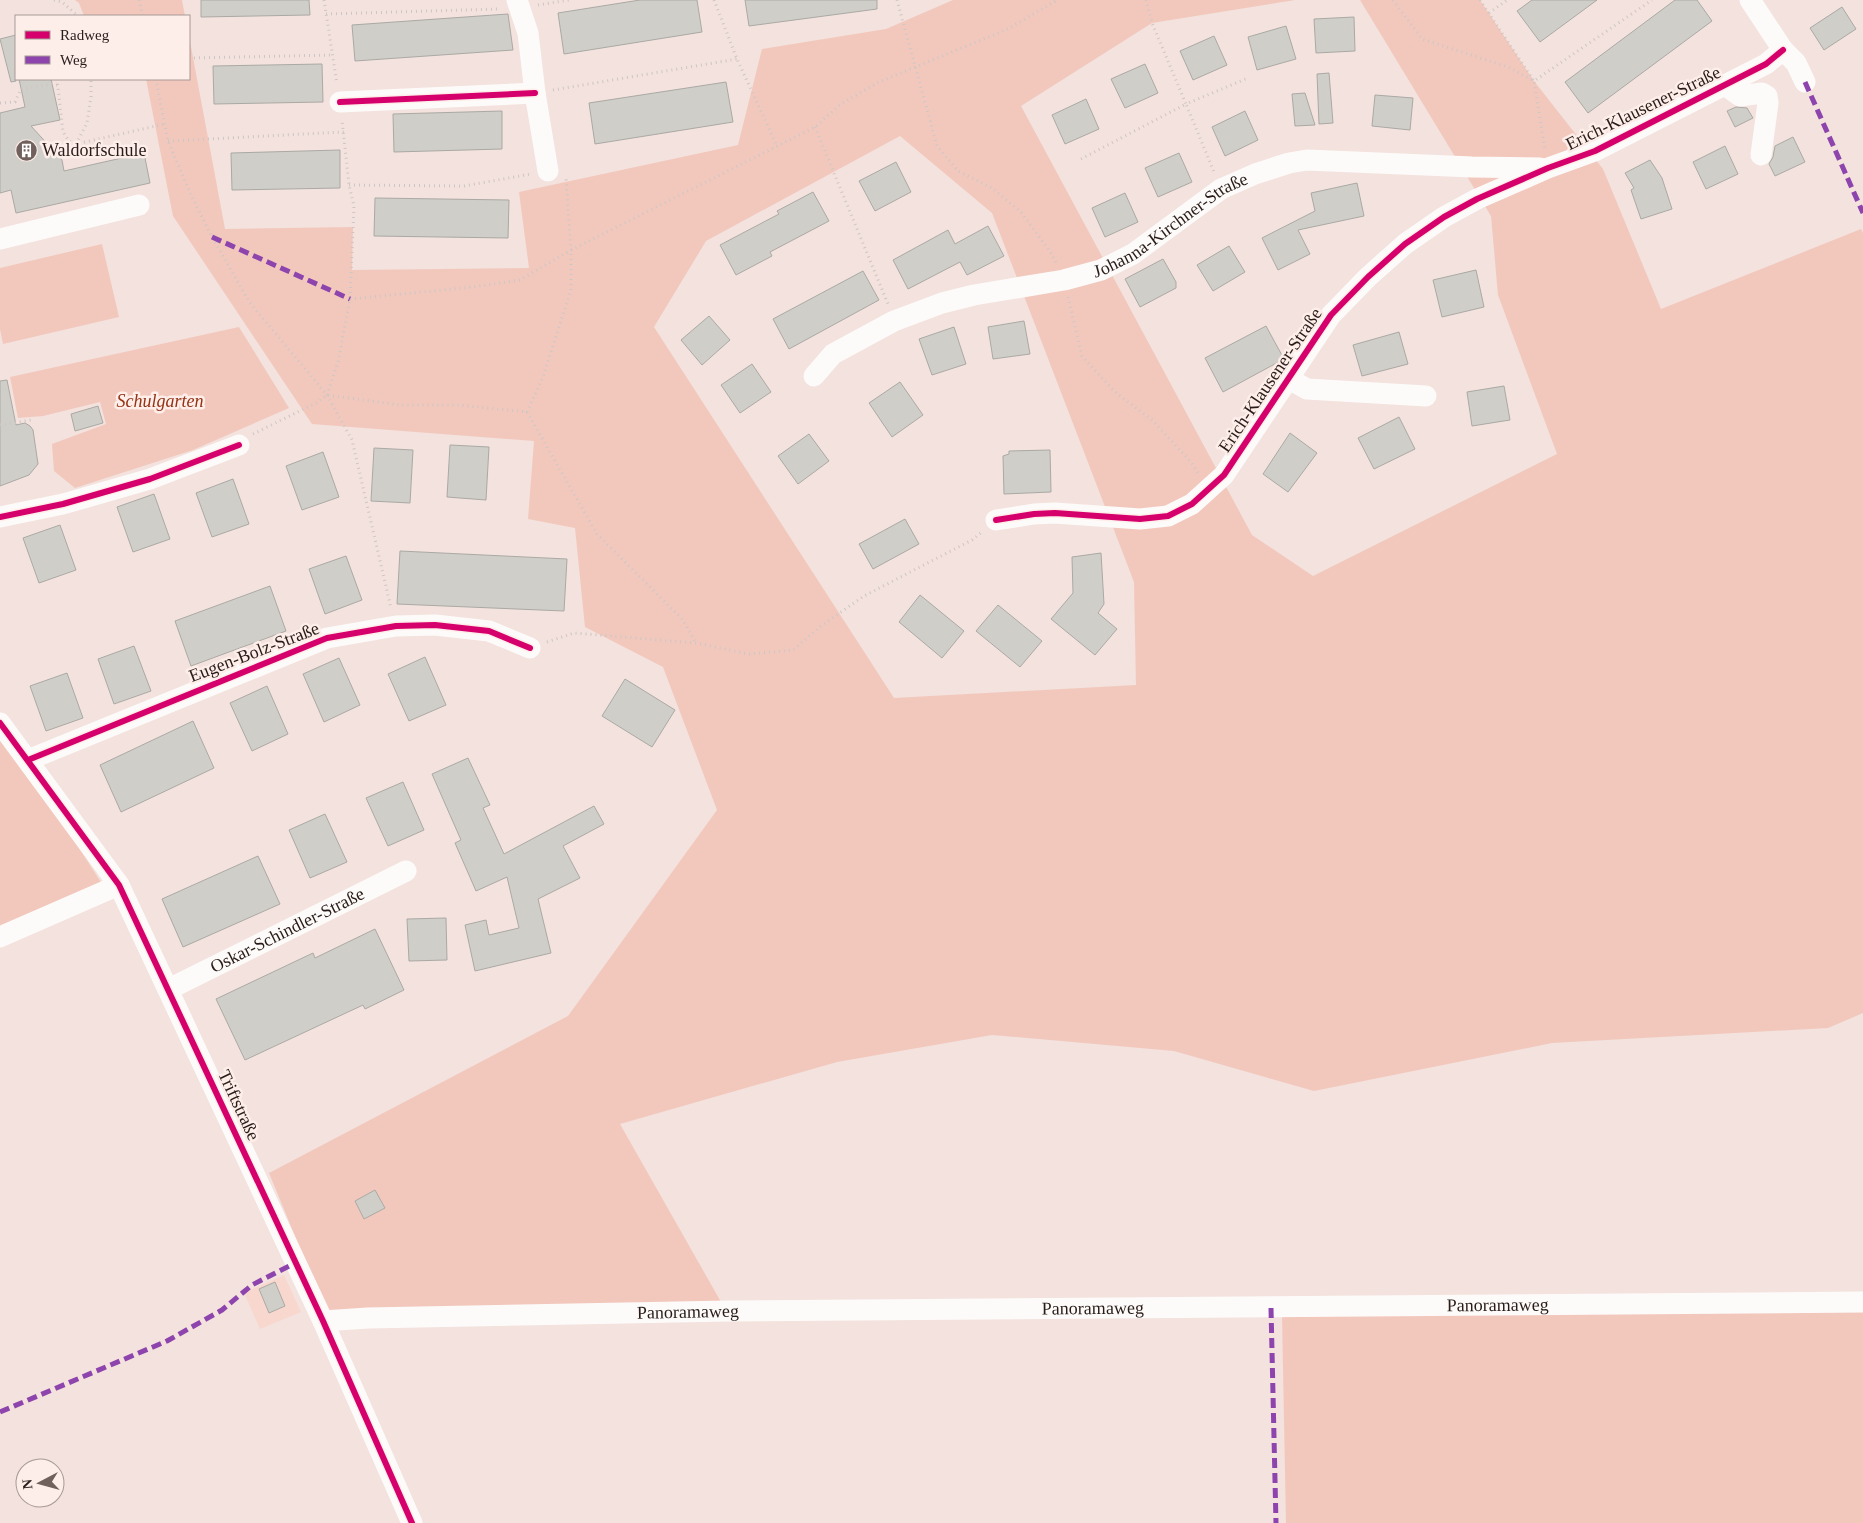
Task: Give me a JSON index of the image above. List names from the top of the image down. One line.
{"streets":{"street":["Erich-Klausener-Straße","Johanna-Kirchner-Straße","Eugen-Bolz-Straße","Oskar-Schindler-Straße","Triftstraße","Panoramaweg"]},"crossings":[["Erich-Klausener-Straße","Johanna-Kirchner-Straße"],["Eugen-Bolz-Straße","Triftstraße"],["Oskar-Schindler-Straße","Triftstraße"],["Triftstraße","Panoramaweg"]],"parks":["Schulgarten"],"places":{"building":["Waldorfschule"]},"legend":["Radweg","Weg"],"north":"left"}
